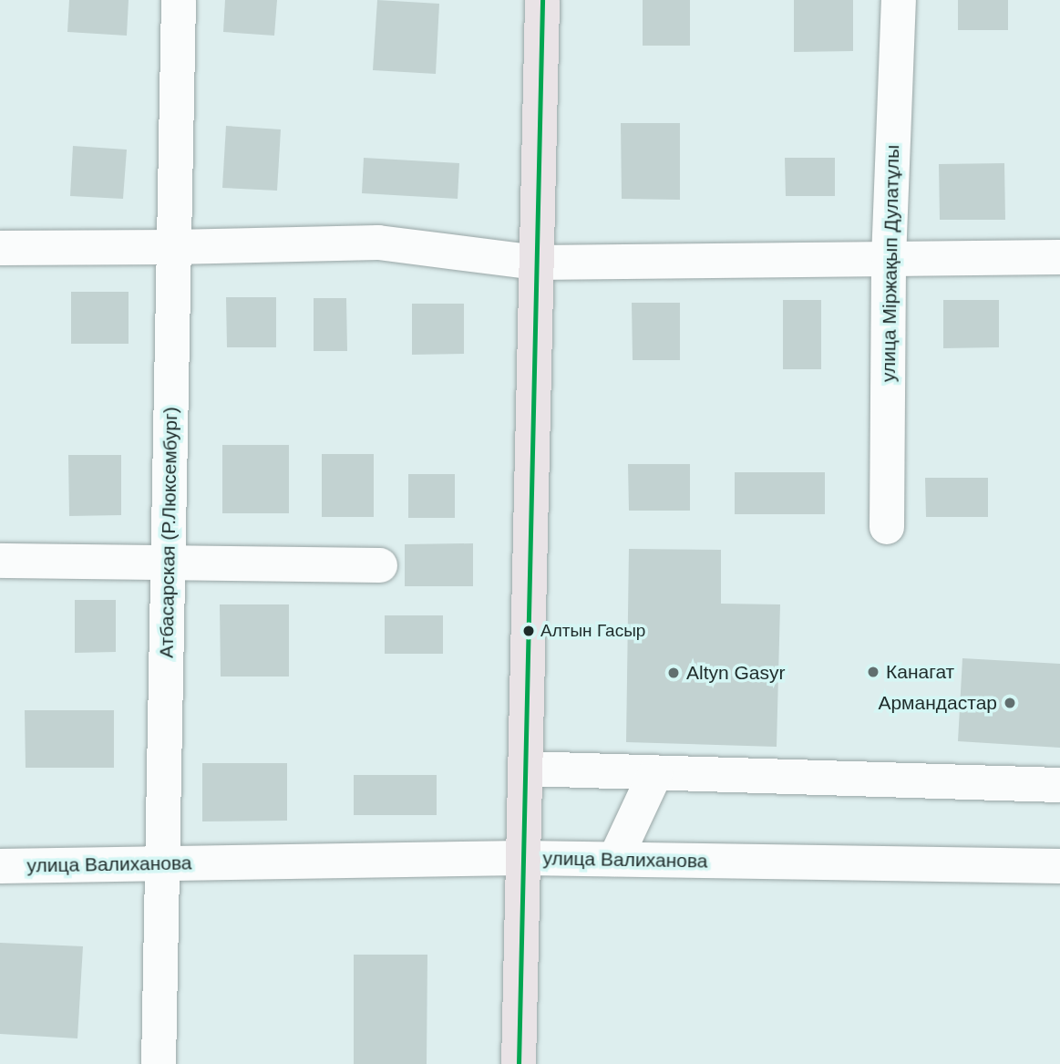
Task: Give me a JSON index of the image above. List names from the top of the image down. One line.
{"streets":{"street":["улица Міржақып Дулатұлы","Атбасарская (Р.Люксембург)","улица Валиханова"]},"crossings":[["Атбасарская (Р.Люксембург)","улица Валиханова"]],"places":["Алтын Гасыр","Канагат","Altyn Gasyr","Армандастар"]}
